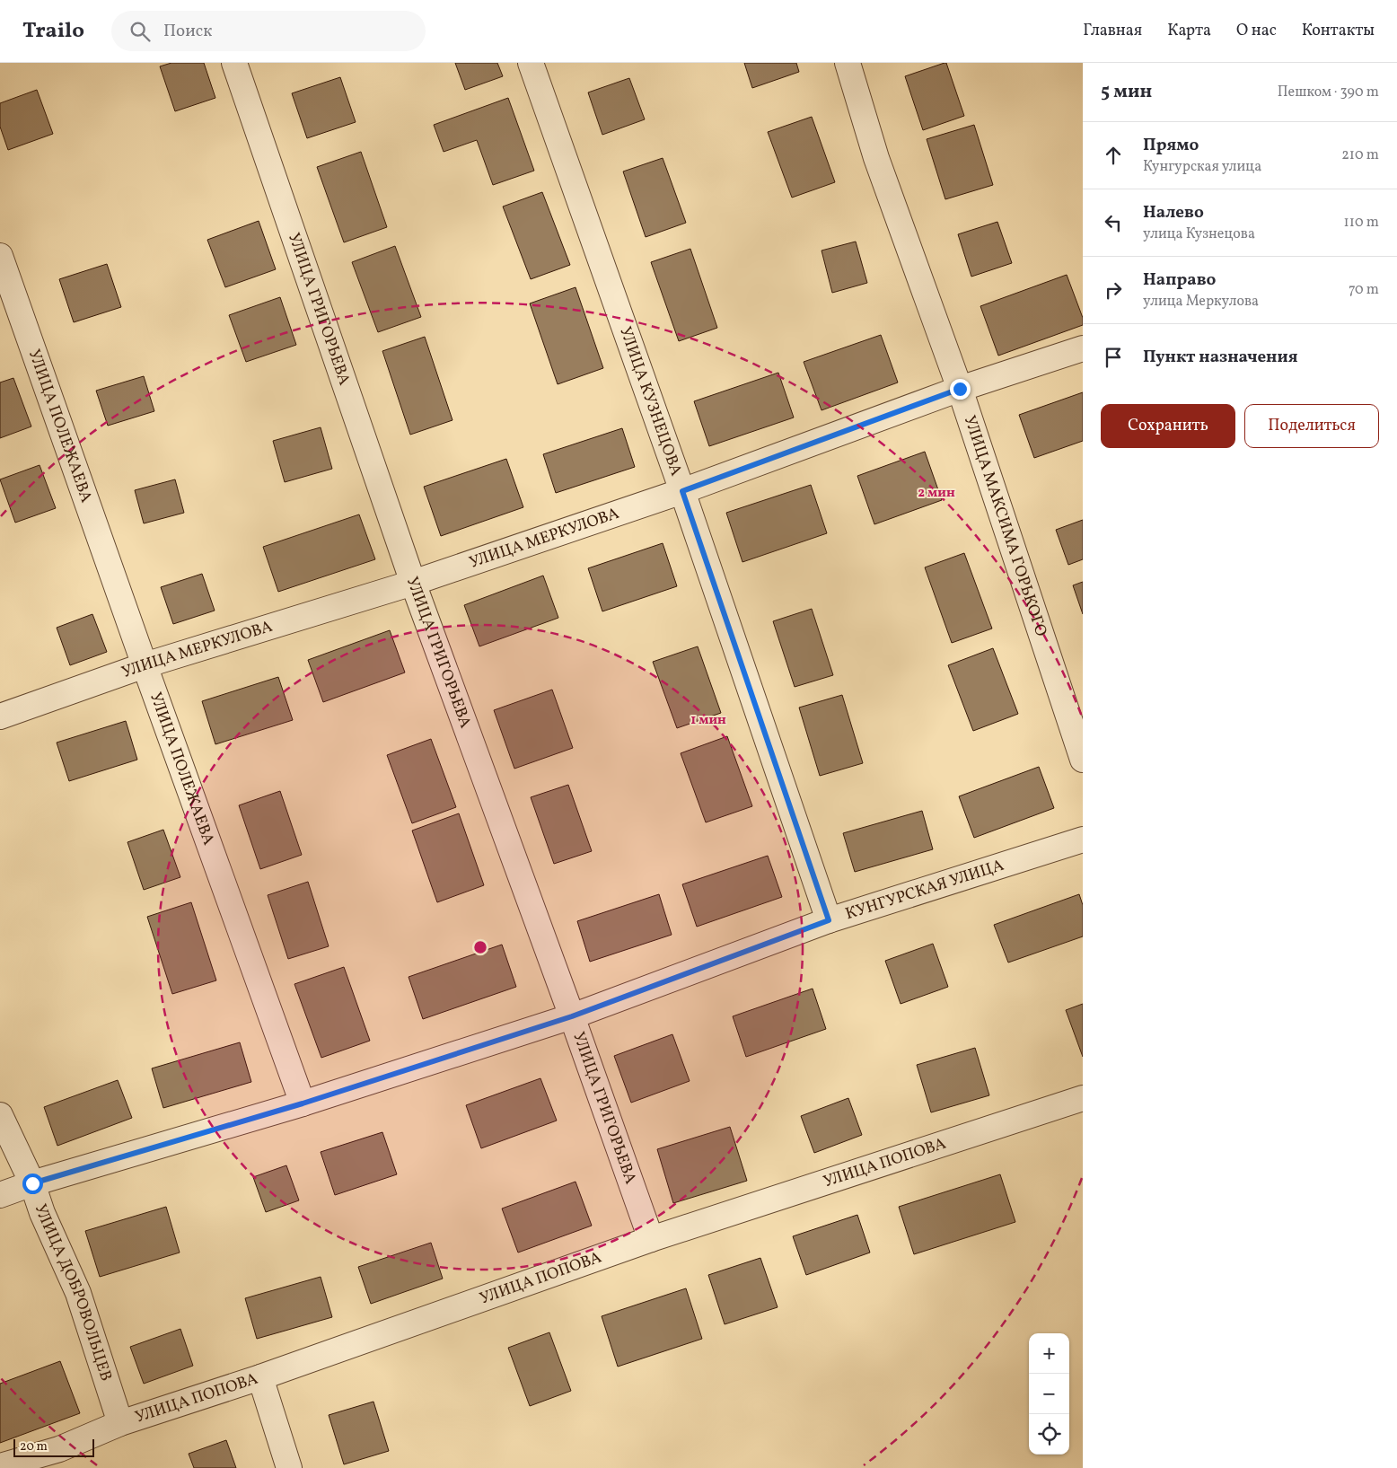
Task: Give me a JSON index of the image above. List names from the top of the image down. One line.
{"streets":{"street":["УЛИЦА ГРИГОРЬЕВА","УЛИЦА КУЗНЕЦОВА","УЛИЦА ПОЛЕЖАЕВА","УЛИЦА МАКСИМА ГОРЬКОГО","УЛИЦА МЕРКУЛОВА","КУНГУРСКАЯ УЛИЦА","УЛИЦА ПОПОВА","УЛИЦА ДОБРОВОЛЬЦЕВ"]},"crossings":[["УЛИЦА ГРИГОРЬЕВА","УЛИЦА МЕРКУЛОВА"],["УЛИЦА ГРИГОРЬЕВА","КУНГУРСКАЯ УЛИЦА"],["УЛИЦА ГРИГОРЬЕВА","УЛИЦА ПОПОВА"],["УЛИЦА КУЗНЕЦОВА","УЛИЦА МЕРКУЛОВА"],["УЛИЦА КУЗНЕЦОВА","КУНГУРСКАЯ УЛИЦА"],["УЛИЦА ПОЛЕЖАЕВА","УЛИЦА МЕРКУЛОВА"],["УЛИЦА ПОЛЕЖАЕВА","КУНГУРСКАЯ УЛИЦА"],["УЛИЦА МАКСИМА ГОРЬКОГО","УЛИЦА МЕРКУЛОВА"],["КУНГУРСКАЯ УЛИЦА","УЛИЦА ДОБРОВОЛЬЦЕВ"],["УЛИЦА ПОПОВА","УЛИЦА ДОБРОВОЛЬЦЕВ"]],"scale_bar":"20 m","page":{"header":"Trailo","search":"Поиск","nav":["Главная","Карта","О нас","Контакты"],"heading":["5 мин","Пешком · 390 m"],"list":[["Прямо","Кунгурская улица","210 m"],["Налево","улица Кузнецова","110 m"],["Направо","улица Меркулова","70 m"],"Пункт назначения"],"buttons":["Сохранить","Поделиться"],"map_buttons":["+","−"],"scale":"20 m"},"rings":["2 мин","1 мин"]}
